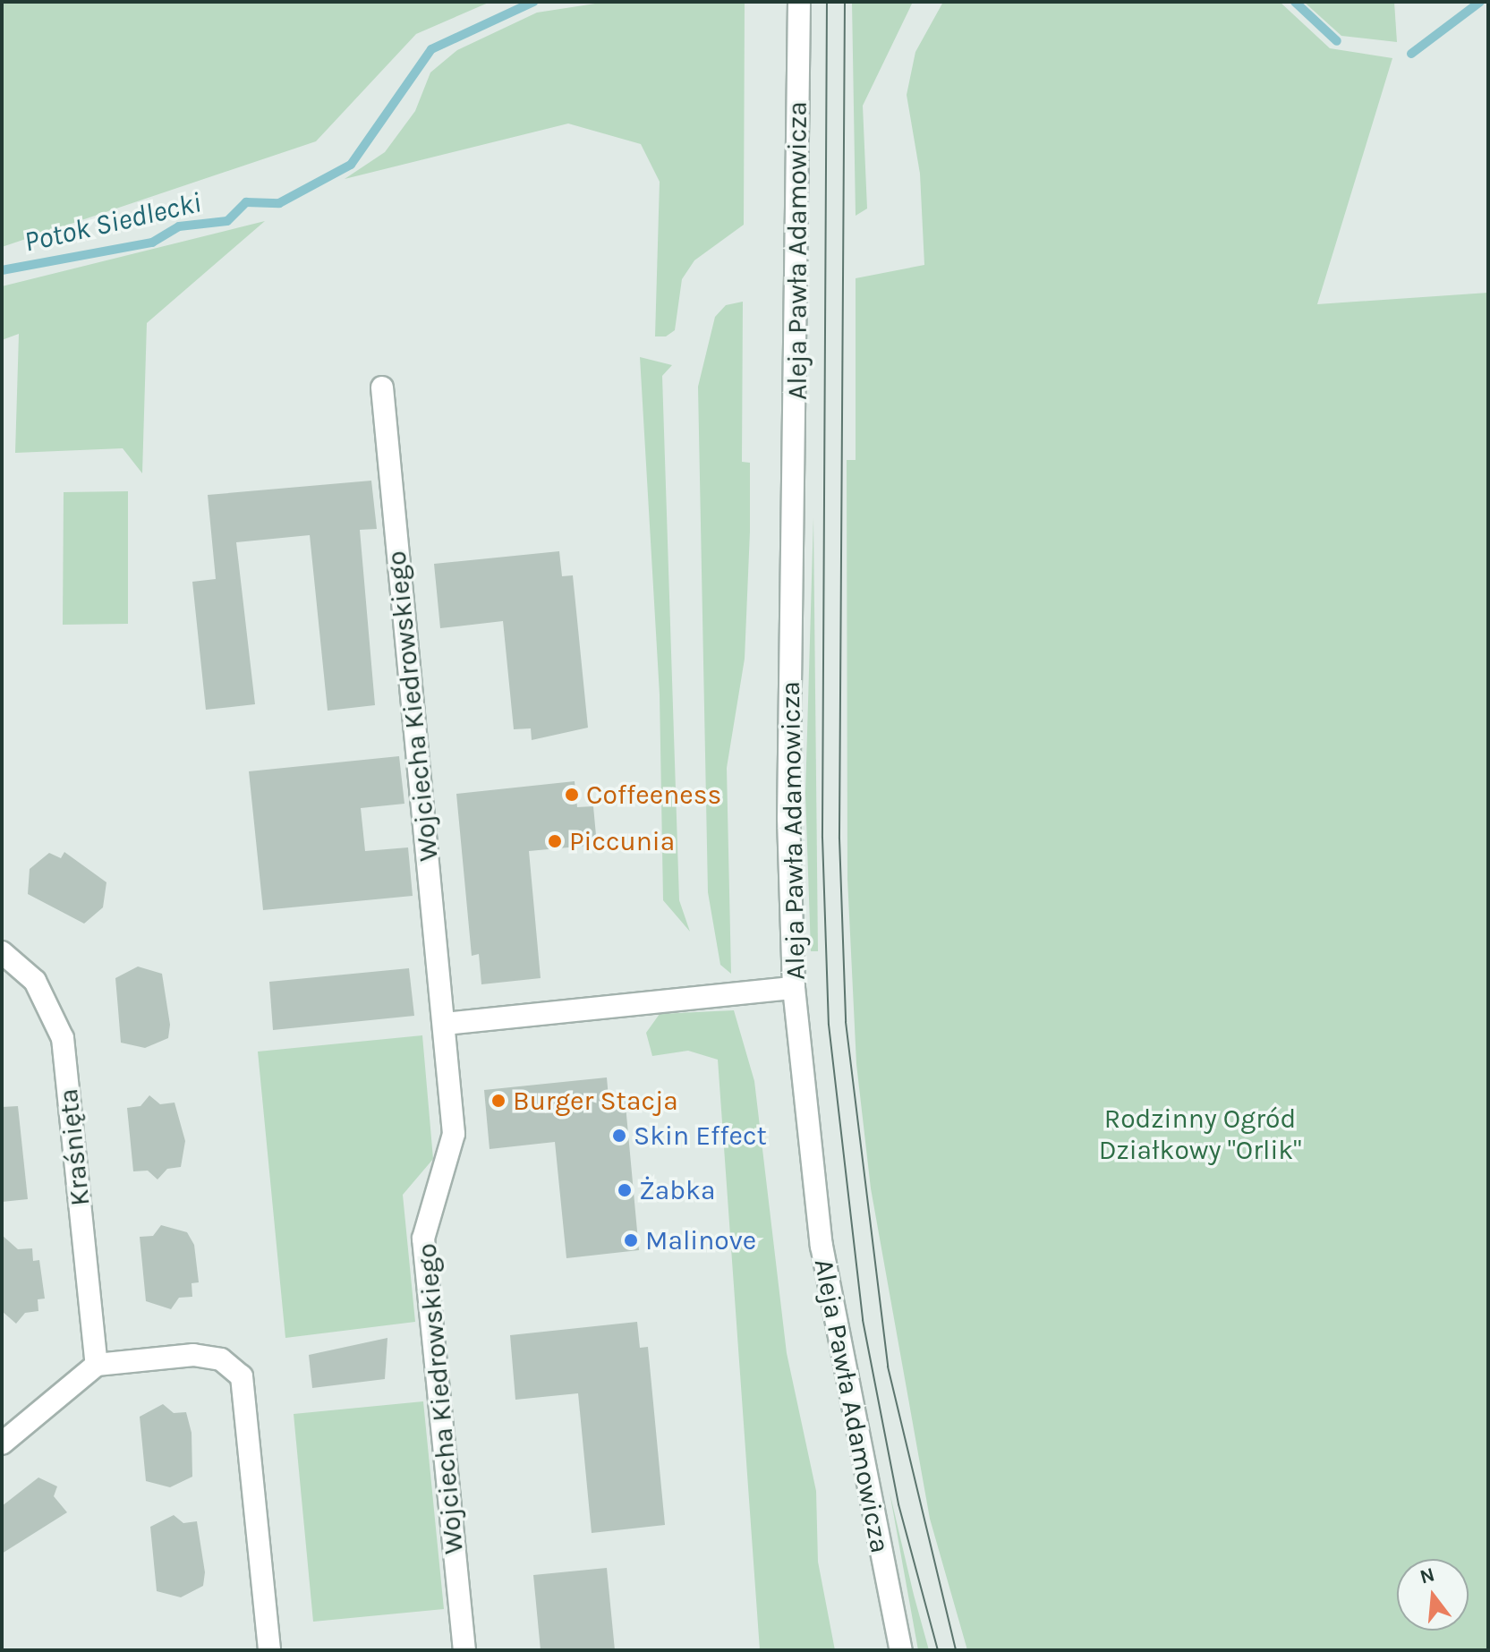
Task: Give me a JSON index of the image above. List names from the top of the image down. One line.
{"streets":{"street":["Aleja Pawła Adamowicza","Wojciecha Kiedrowskiego","Kraśnięta"]},"water":["Potok Siedlecki"],"parks":["Rodzinny Ogród Działkowy \"Orlik\""],"places":["Coffeeness","Piccunia","Burger Stacja","Skin Effect","Żabka","Malinove"],"north":"top"}
